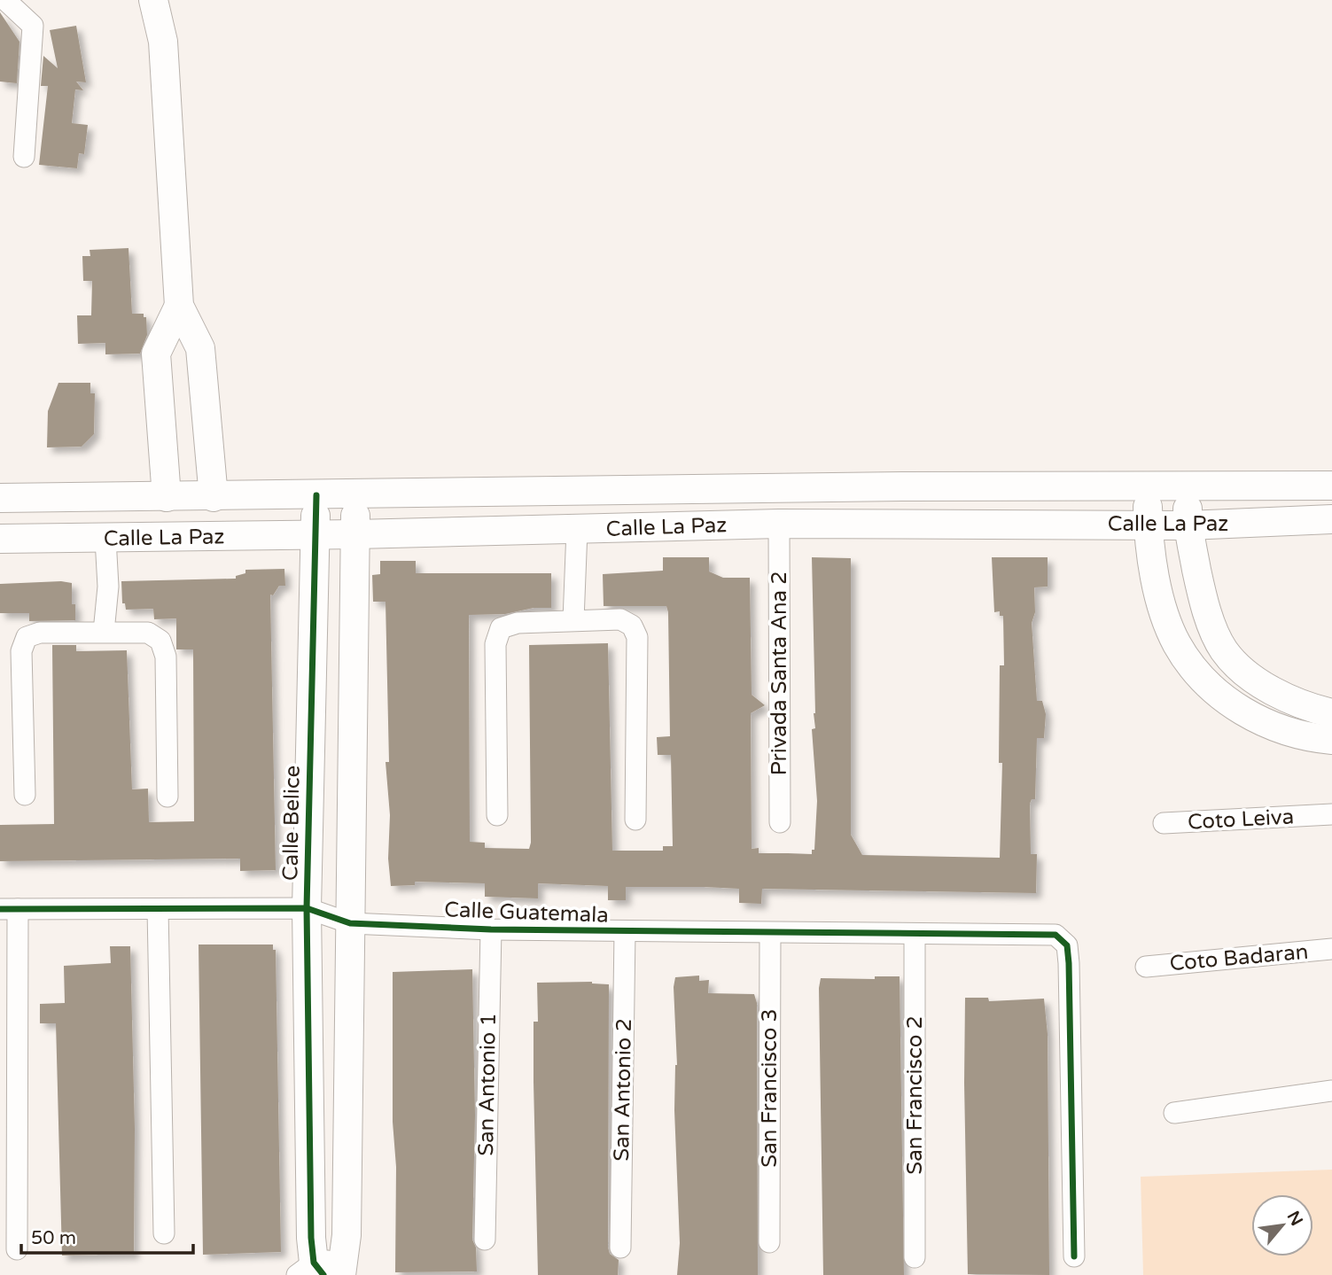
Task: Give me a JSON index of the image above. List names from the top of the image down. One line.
{"streets":{"street":["Calle La Paz","Privada Santa Ana 2","Coto Leiva","Calle Belice","Calle Guatemala","Coto Badaran","San Antonio 1","San Francisco 3","San Antonio 2","San Francisco 2"]},"crossings":[["Calle La Paz","Privada Santa Ana 2"],["Calle La Paz","Calle Belice"],["Calle Belice","Calle Guatemala"],["Calle Guatemala","San Antonio 1"],["Calle Guatemala","San Francisco 3"],["Calle Guatemala","San Antonio 2"],["Calle Guatemala","San Francisco 2"]],"scale_bar":"50 m","north":"top right"}
